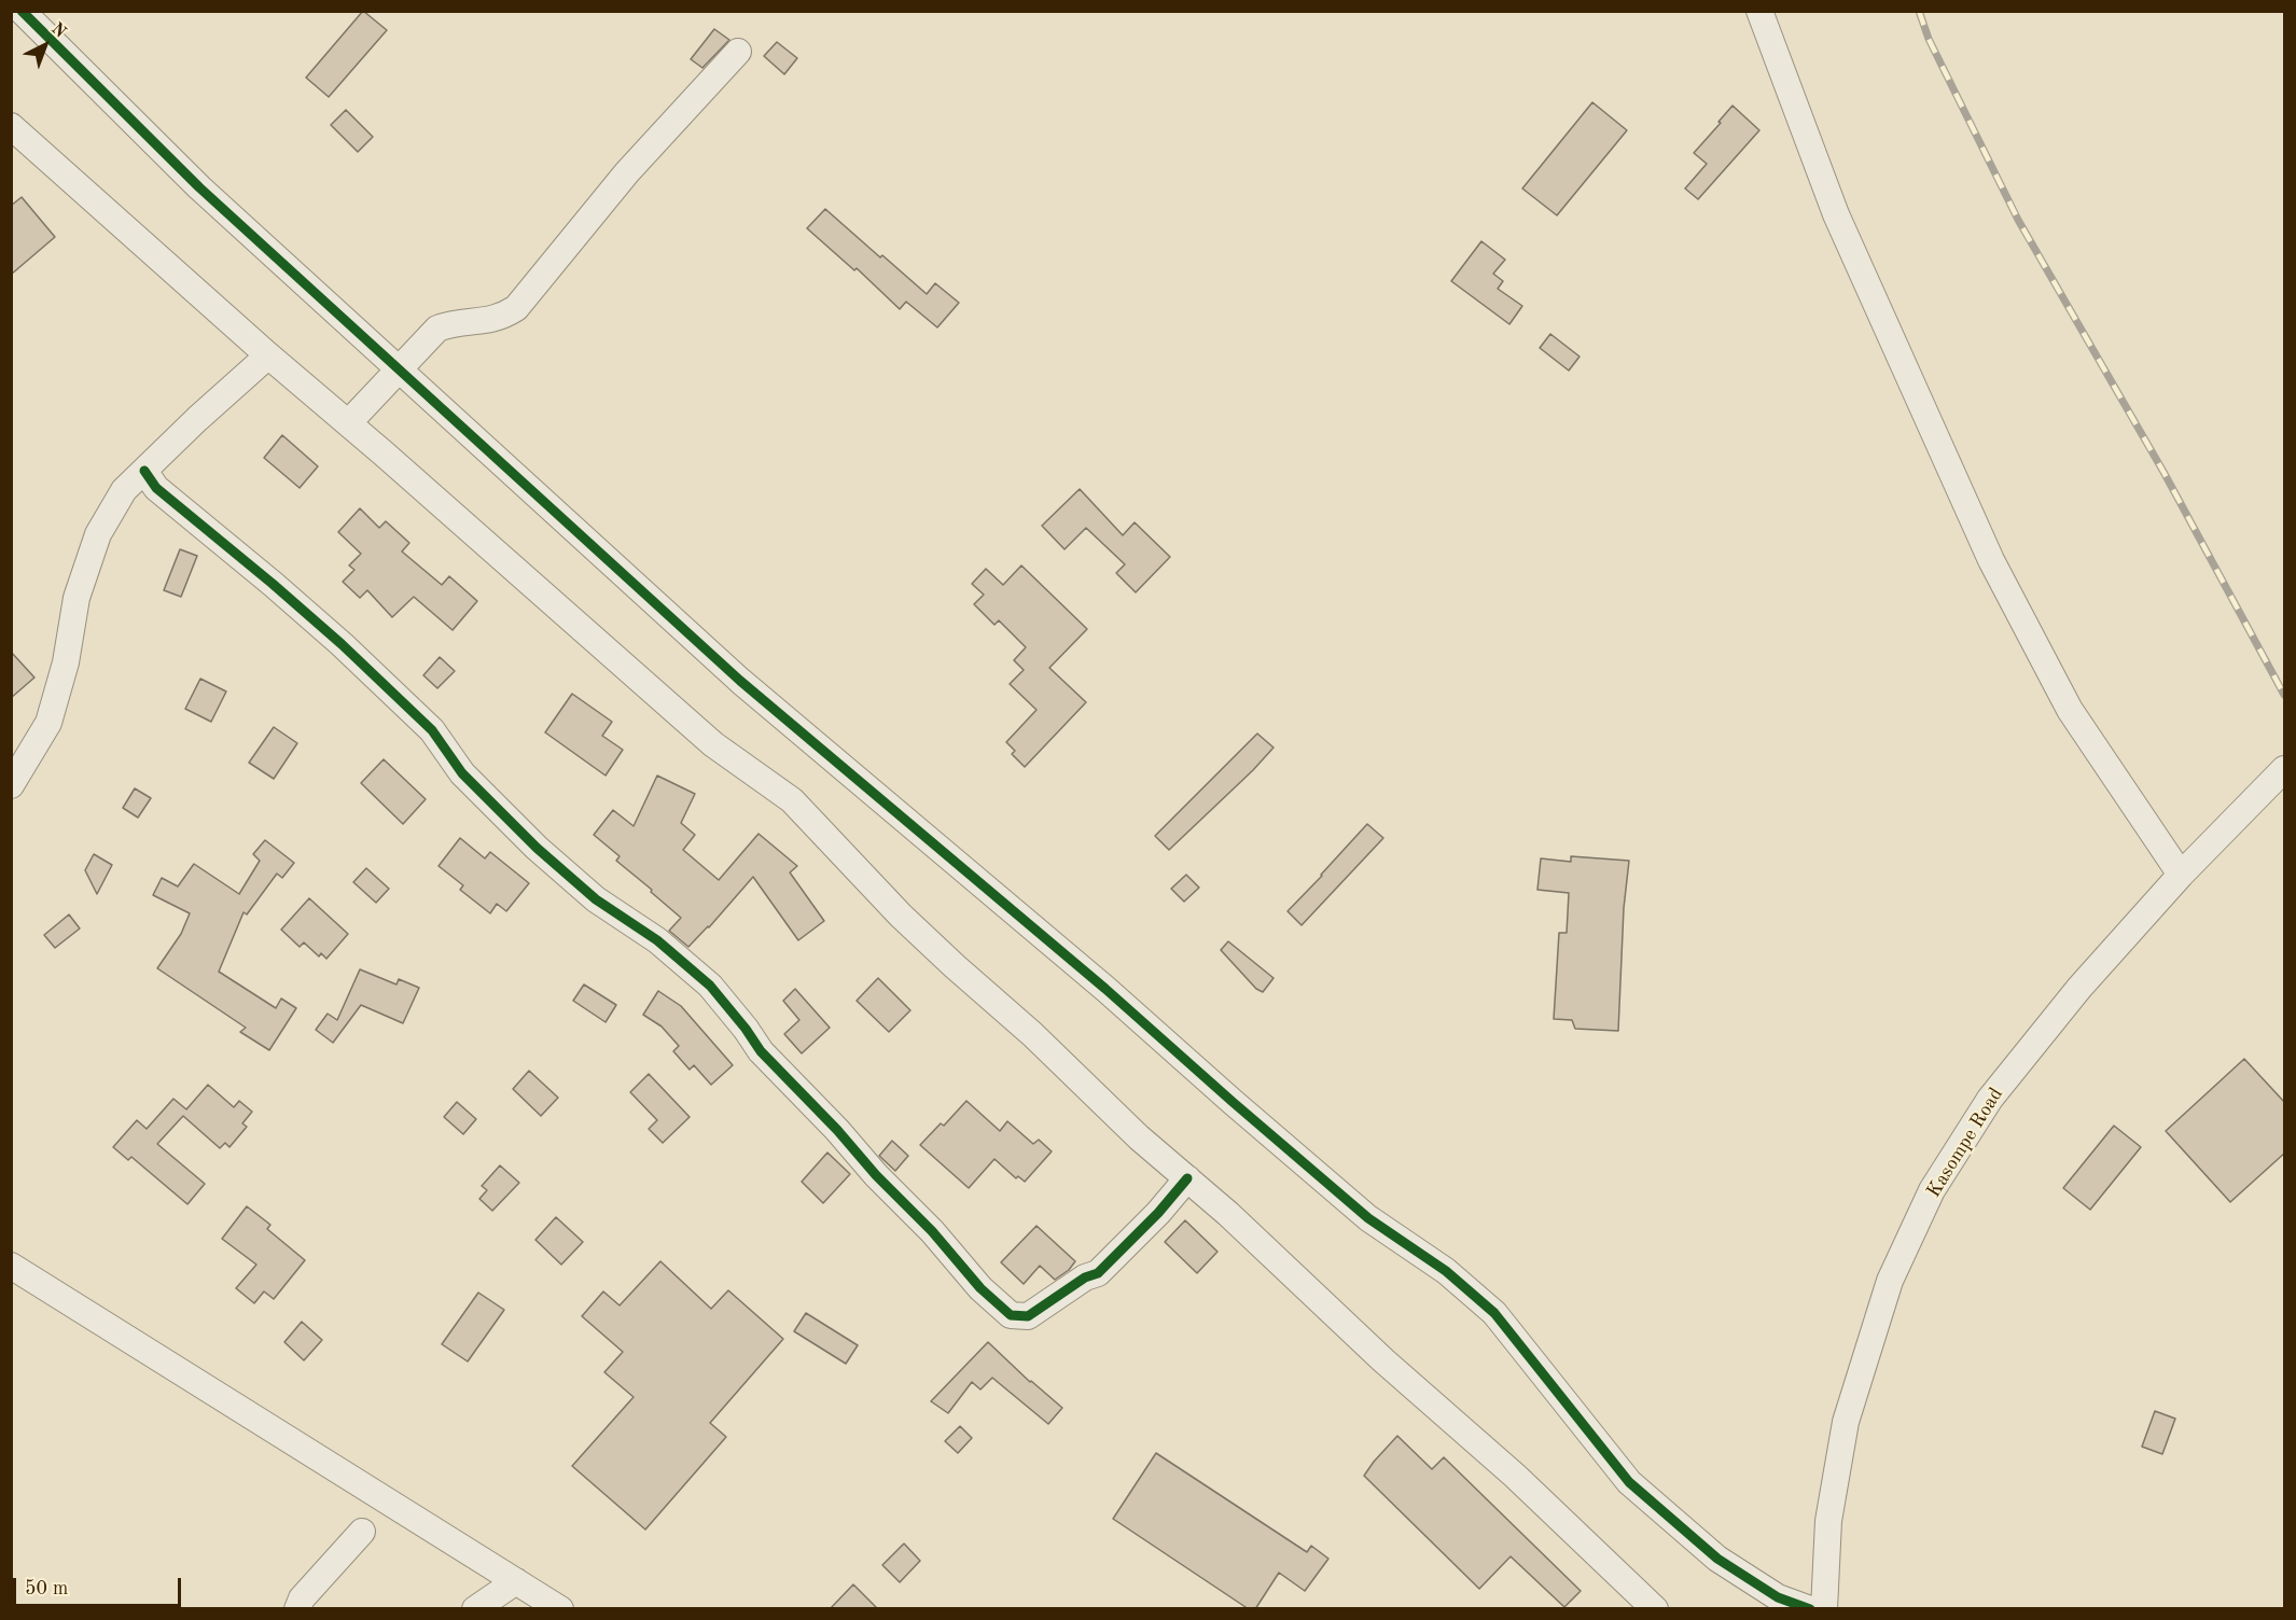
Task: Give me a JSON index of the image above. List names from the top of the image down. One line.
{"streets":{"street":["Kasompe Road"]},"scale_bar":"50 m","north":"top right"}
